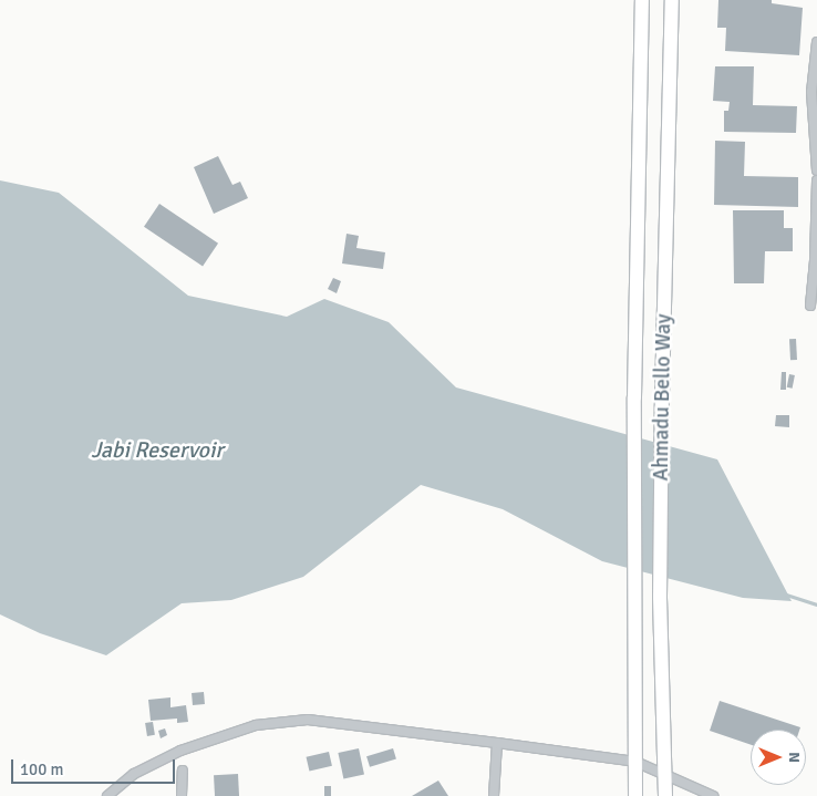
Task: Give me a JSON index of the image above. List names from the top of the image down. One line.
{"streets":{"main road":["Ahmadu Bello Way"]},"water":["Jabi Reservoir"],"scale_bar":"100 m","north":"right"}
